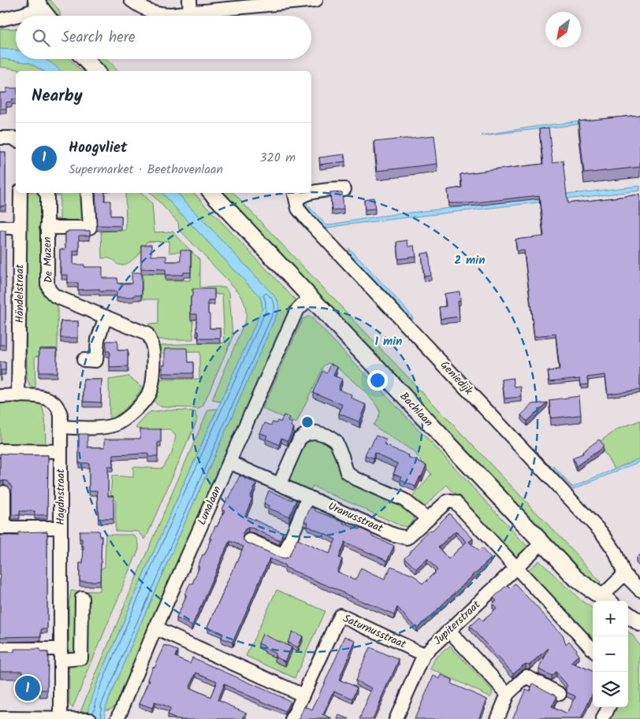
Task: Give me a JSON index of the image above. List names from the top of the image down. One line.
{"streets":{"main road":["Bachlaan"],"street":["De Muzen","Händelstraat","Geniedijk","Haydnstraat","Lunalaan","Uranusstraat","Jupiterstraat","Saturnusstraat"]},"crossings":[["De Muzen","Haydnstraat"],["Händelstraat","Haydnstraat"],["Bachlaan","Lunalaan"],["Bachlaan","Jupiterstraat"],["Lunalaan","Uranusstraat"],["Uranusstraat","Jupiterstraat"],["Jupiterstraat","Saturnusstraat"]],"north":"bottom left","page":{"search":"Search here","heading":"Nearby","list":[{"mark":"1","name":"Hoogvliet","note":"Supermarket · Beethovenlaan","value":"320 m"}],"map_buttons":["+","−"],"pins":"1"},"rings":["2 min","1 min"]}
